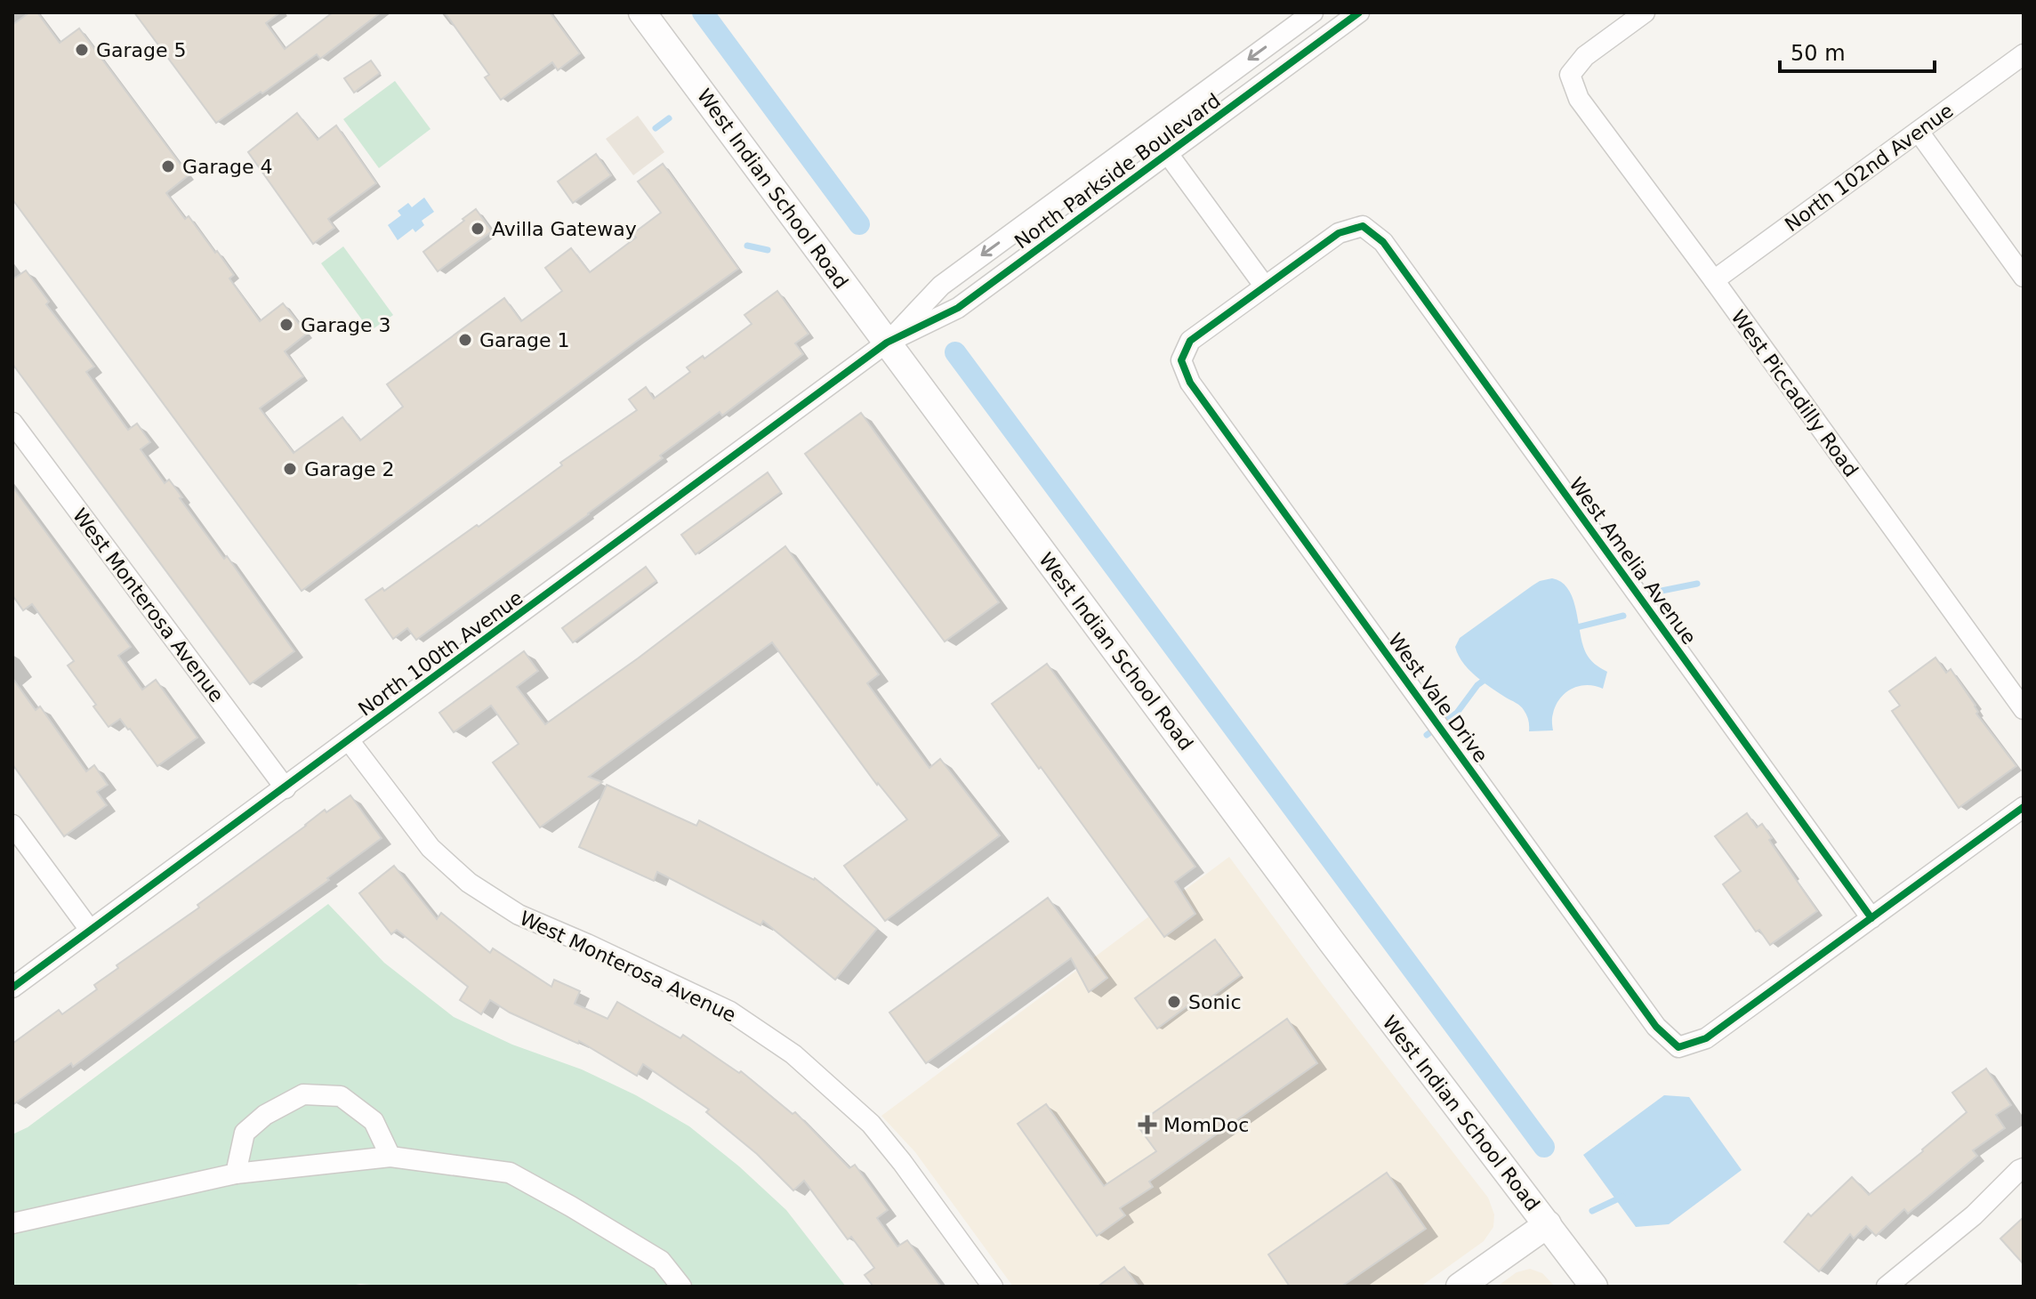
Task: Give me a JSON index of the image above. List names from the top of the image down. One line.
{"streets":{"main road":["West Indian School Road"],"street":["North 102nd Avenue","North Parkside Boulevard","West Piccadilly Road","West Amelia Avenue","West Monterosa Avenue","North 100th Avenue","West Vale Drive"]},"crossings":[["North 102nd Avenue","West Piccadilly Road"],["North Parkside Boulevard","West Indian School Road"],["North Parkside Boulevard","North 100th Avenue"],["West Indian School Road","North 100th Avenue"],["West Amelia Avenue","West Vale Drive"],["West Monterosa Avenue","North 100th Avenue"]],"places":{"other":["Garage 5","Garage 4","Avilla Gateway","Garage 3","Garage 1","Garage 2","Sonic"],"health":["MomDoc"]},"scale_bar":"50 m"}
